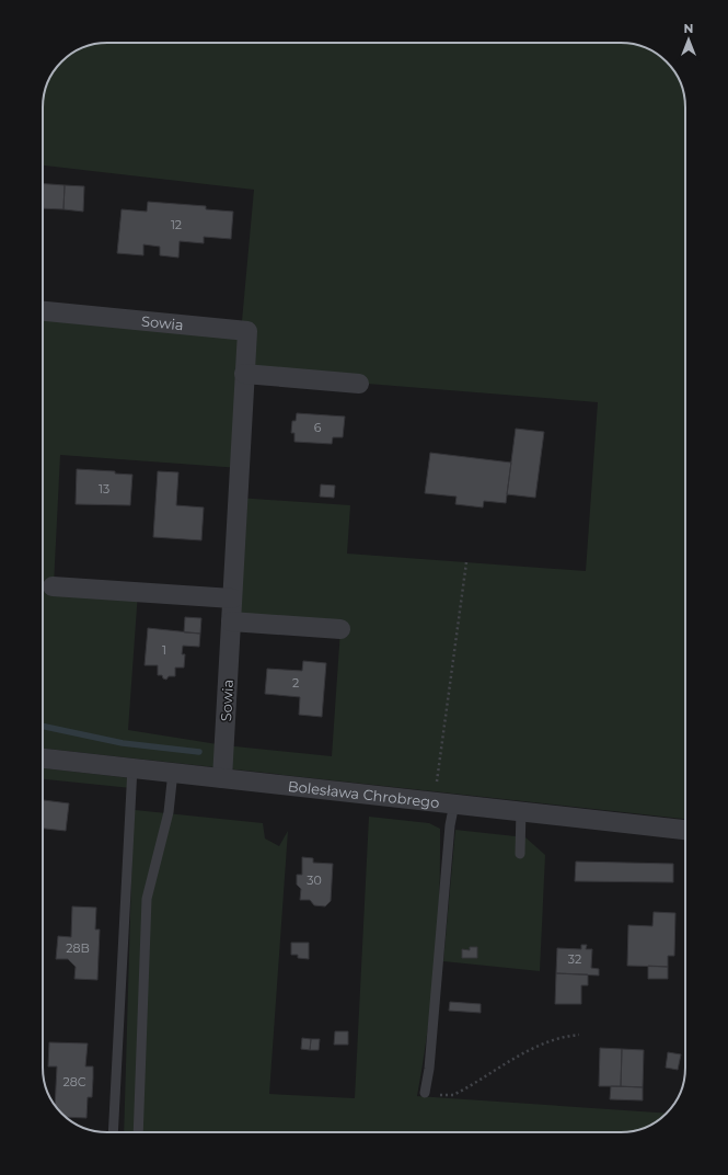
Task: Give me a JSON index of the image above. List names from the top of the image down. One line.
{"streets":{"street":["Sowia","Bolesława Chrobrego"]},"crossings":[["Sowia","Bolesława Chrobrego"]],"house_numbers":["12","6","13","1","2","30","28B","32","28C"],"north":"top"}
